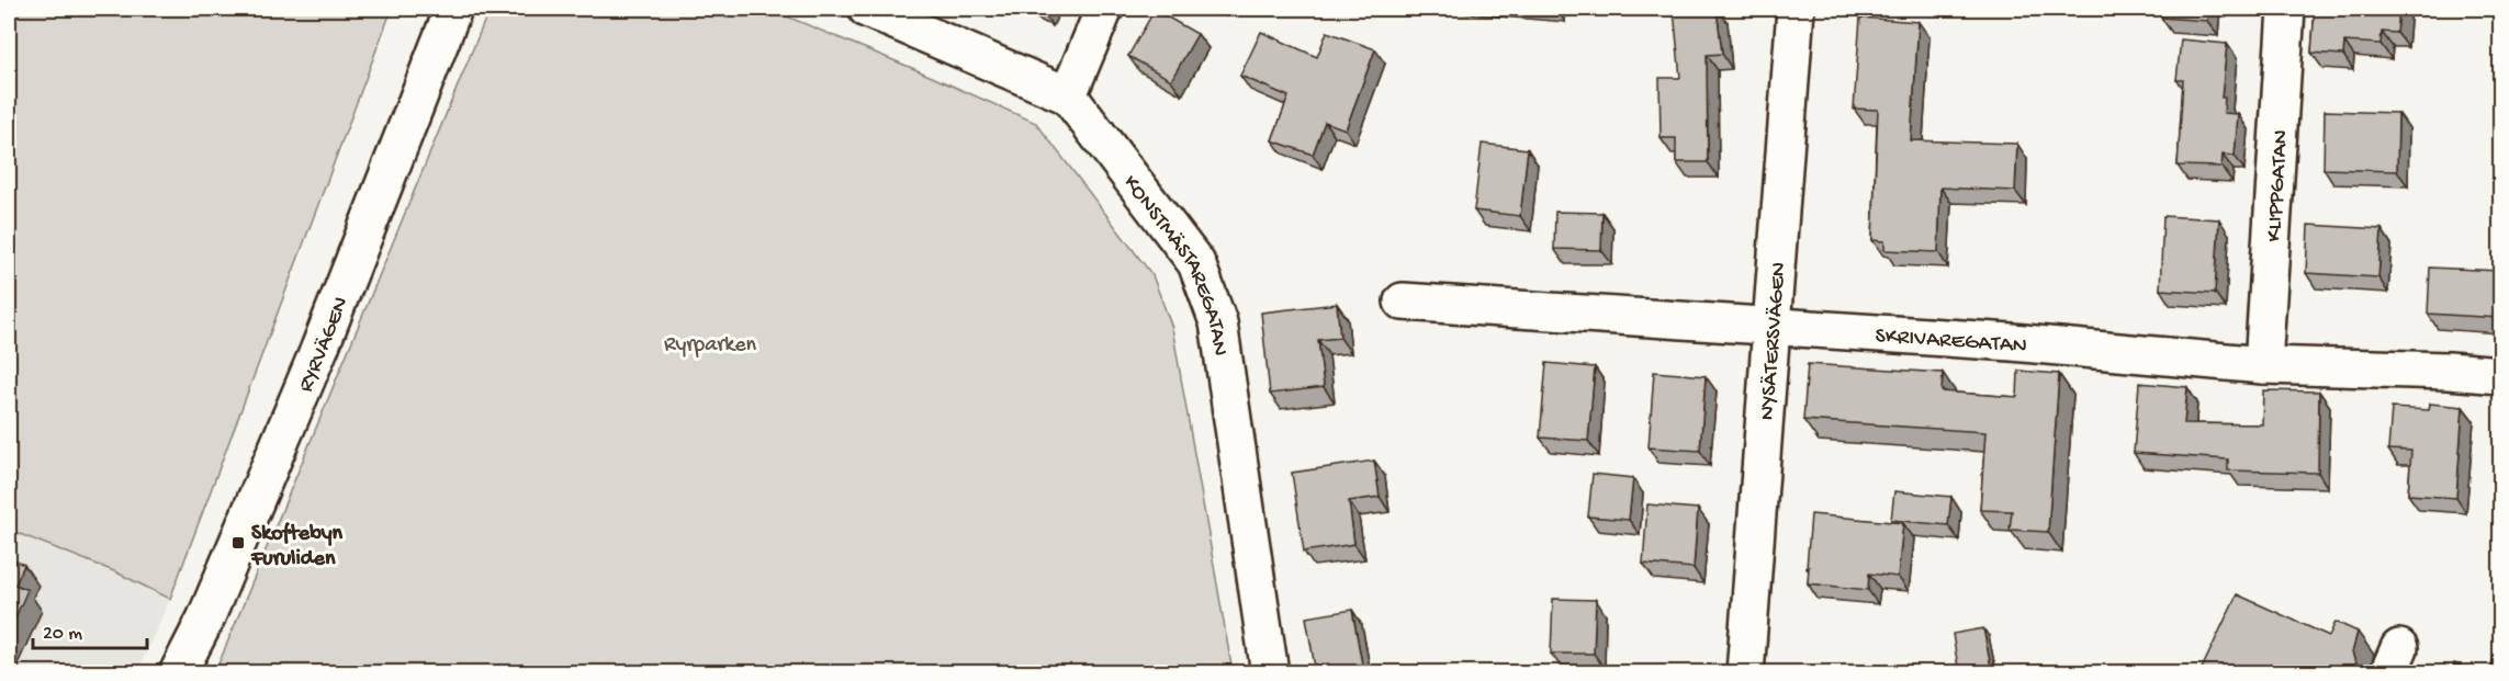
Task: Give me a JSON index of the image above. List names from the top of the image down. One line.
{"streets":{"street":["KLIPPGATAN","KONSTMÄSTAREGATAN","SKRIVAREGATAN","NYSÄTERSVÄGEN","RYRVÄGEN"]},"crossings":[["KLIPPGATAN","SKRIVAREGATAN"],["SKRIVAREGATAN","NYSÄTERSVÄGEN"]],"parks":["Ryrparken"],"places":{"transit":["Skoftebyn Furuliden"]},"scale_bar":"20 m"}
